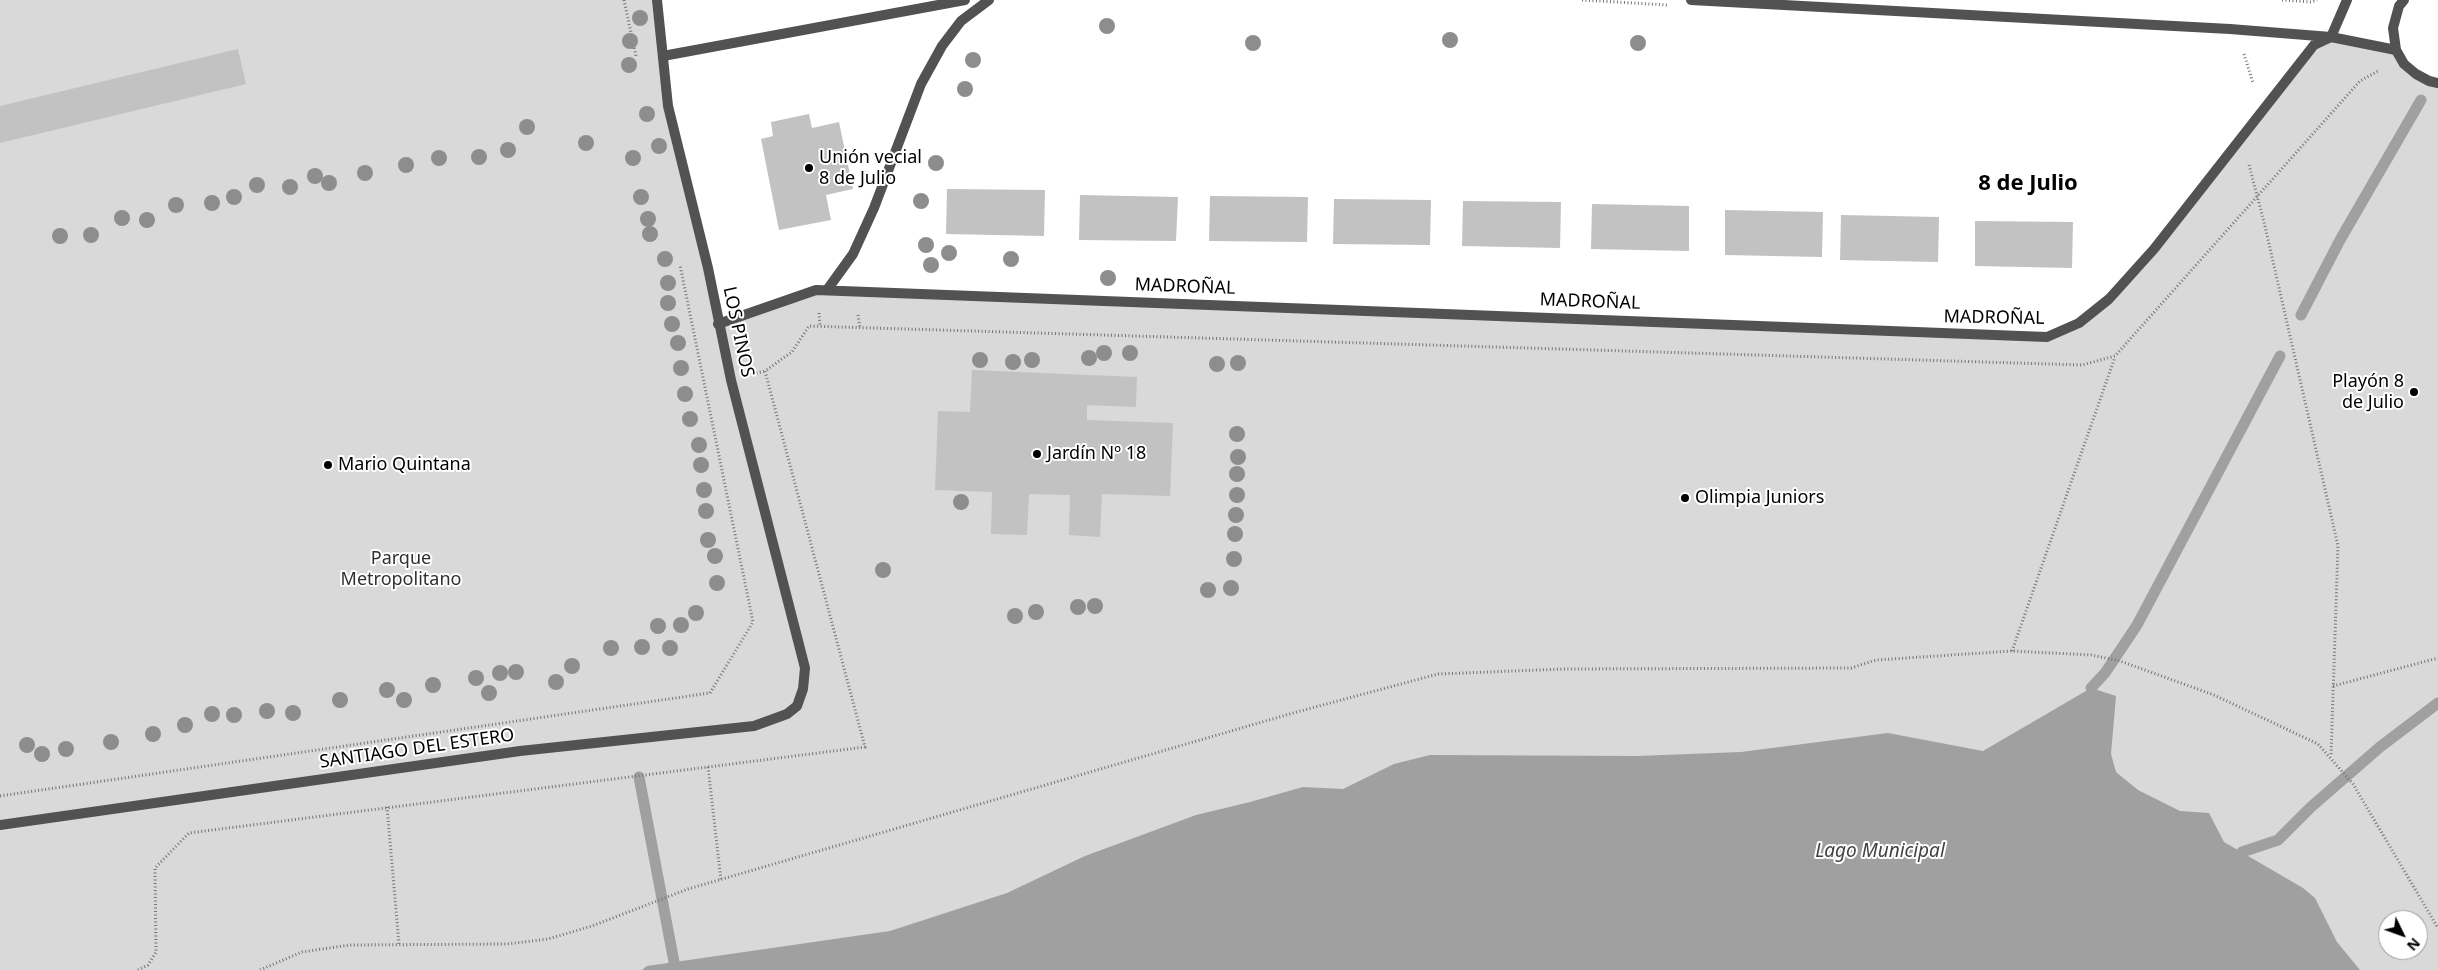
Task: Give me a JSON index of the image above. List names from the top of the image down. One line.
{"streets":{"street":["MADROÑAL","LOS PINOS","SANTIAGO DEL ESTERO"]},"crossings":[["MADROÑAL","LOS PINOS"],["LOS PINOS","SANTIAGO DEL ESTERO"]],"districts":["8 de Julio"],"water":["Lago Municipal"],"parks":["Parque Metropolitano"],"places":["Unión vecial 8 de Julio","Playón 8 de Julio","Jardín Nº 18","Mario Quintana","Olimpia Juniors"],"north":"bottom right"}
